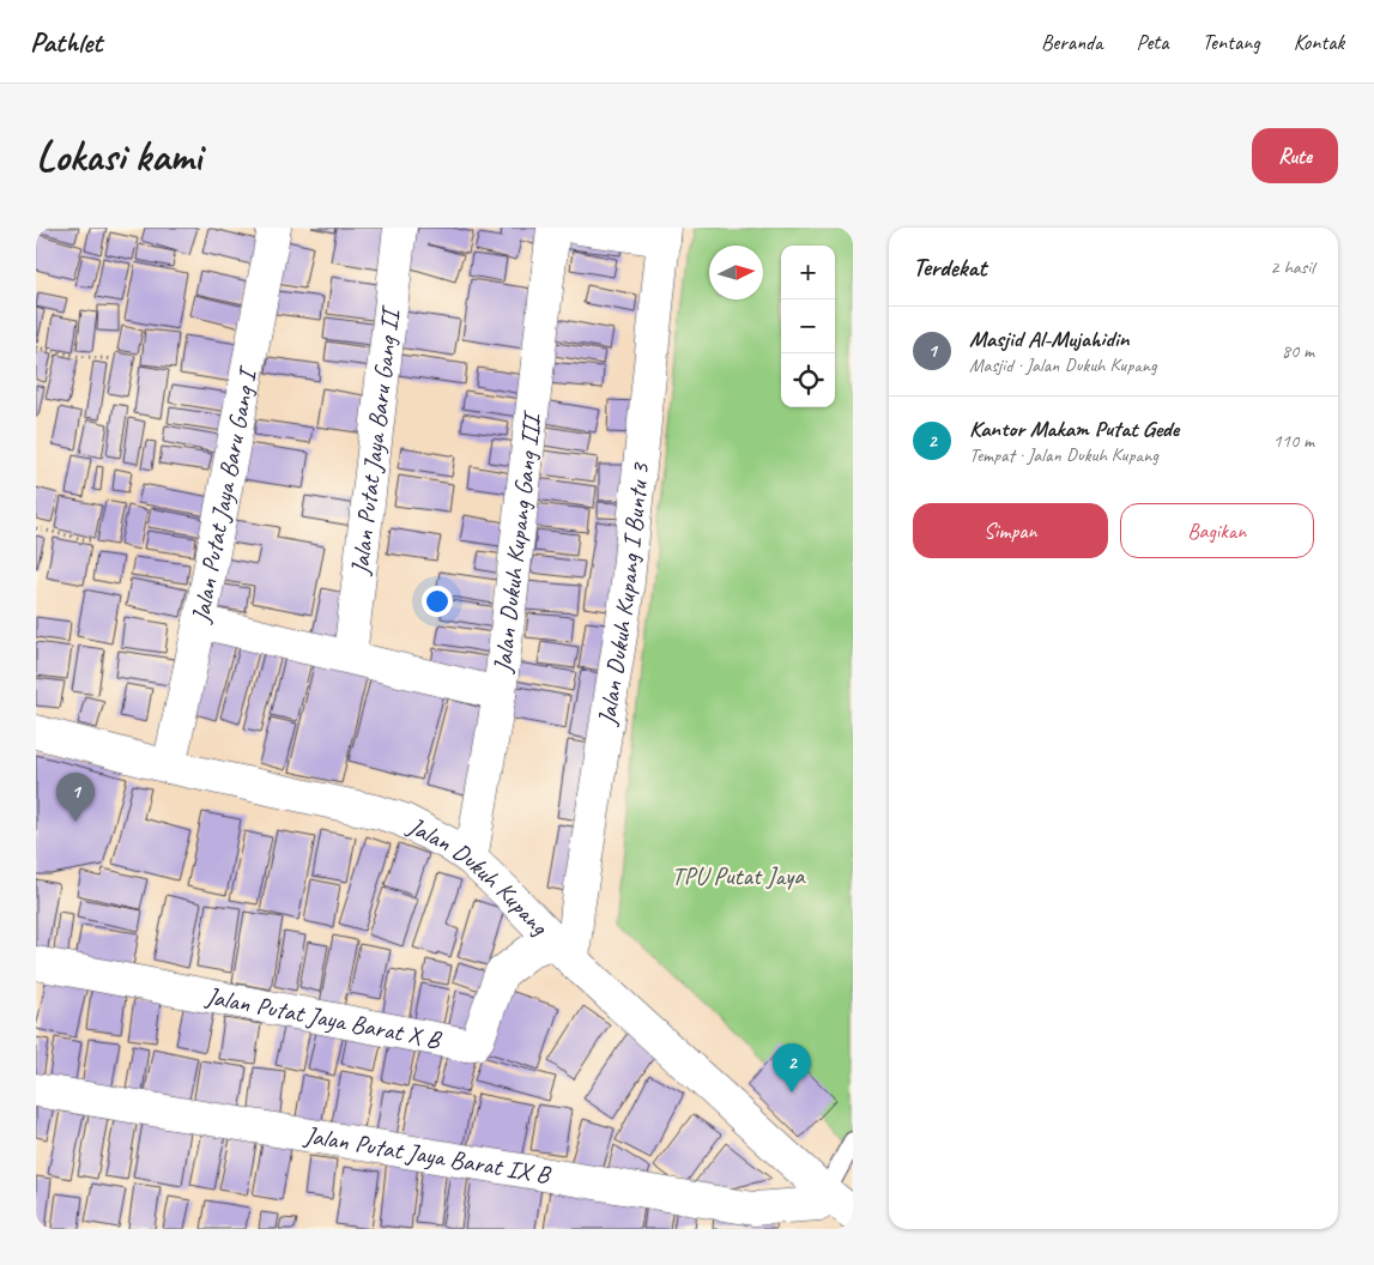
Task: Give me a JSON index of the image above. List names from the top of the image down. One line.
{"streets":{"street":["Jalan Putat Jaya Baru Gang II","Jalan Putat Jaya Baru Gang I","Jalan Dukuh Kupang Gang III","Jalan Dukuh Kupang I Buntu 3","Jalan Dukuh Kupang","Jalan Putat Jaya Barat X B","Jalan Putat Jaya Barat IX B"]},"crossings":[["Jalan Putat Jaya Baru Gang I","Jalan Dukuh Kupang"],["Jalan Dukuh Kupang Gang III","Jalan Dukuh Kupang"],["Jalan Dukuh Kupang I Buntu 3","Jalan Dukuh Kupang"],["Jalan Dukuh Kupang I Buntu 3","Jalan Putat Jaya Barat X B"],["Jalan Dukuh Kupang","Jalan Putat Jaya Barat X B"],["Jalan Dukuh Kupang","Jalan Putat Jaya Barat IX B"]],"parks":["TPU Putat Jaya"],"north":"right","page":{"header":"Pathlet","nav":["Beranda","Peta","Tentang","Kontak"],"buttons":["Rute",["Simpan","Bagikan"]],"title":"Lokasi kami","heading":["Terdekat","2 hasil"],"map_buttons":["+","−"],"list":[{"mark":"1","name":"Masjid Al-Mujahidin","note":"Masjid · Jalan Dukuh Kupang","value":"80 m"},{"mark":"2","name":"Kantor Makam Putat Gede","note":"Tempat · Jalan Dukuh Kupang","value":"110 m"}],"pins":["1","2"]}}
